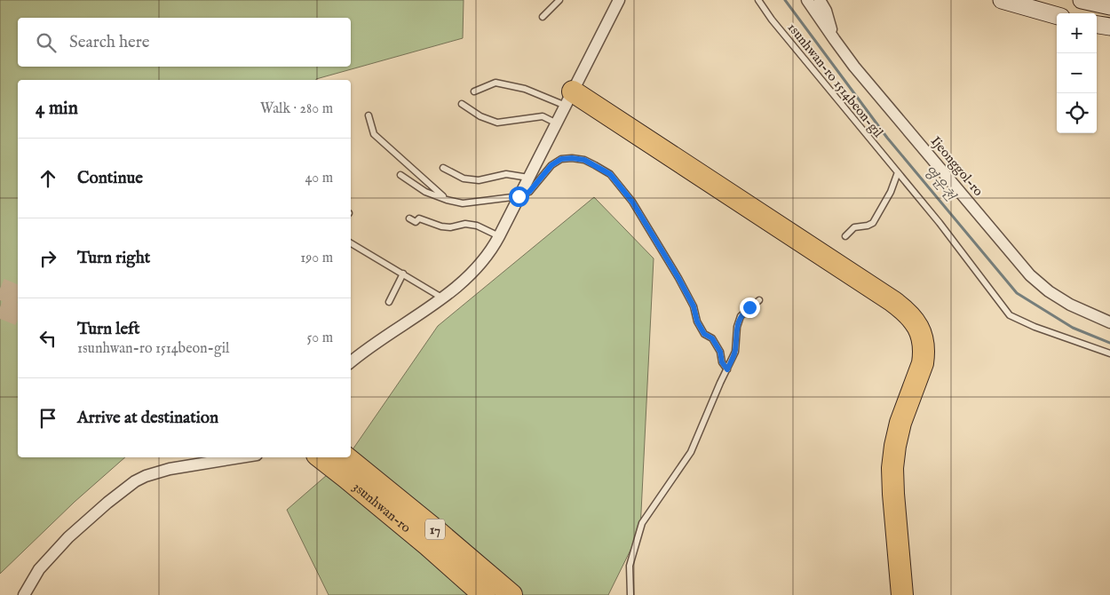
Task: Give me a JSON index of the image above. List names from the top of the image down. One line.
{"streets":{"highway":["3sunhwan-ro","17"],"street":["Ijeonggol-ro"],"lane":["1sunhwan-ro 1514beon-gil"]},"water":["영운천"],"page":{"map_buttons":["+","−"],"search":"Search here","heading":["4 min","Walk · 280 m"],"list":[["Continue","40 m"],["Turn right","190 m"],["Turn left","1sunhwan-ro 1514beon-gil","50 m"],"Arrive at destination"]}}
